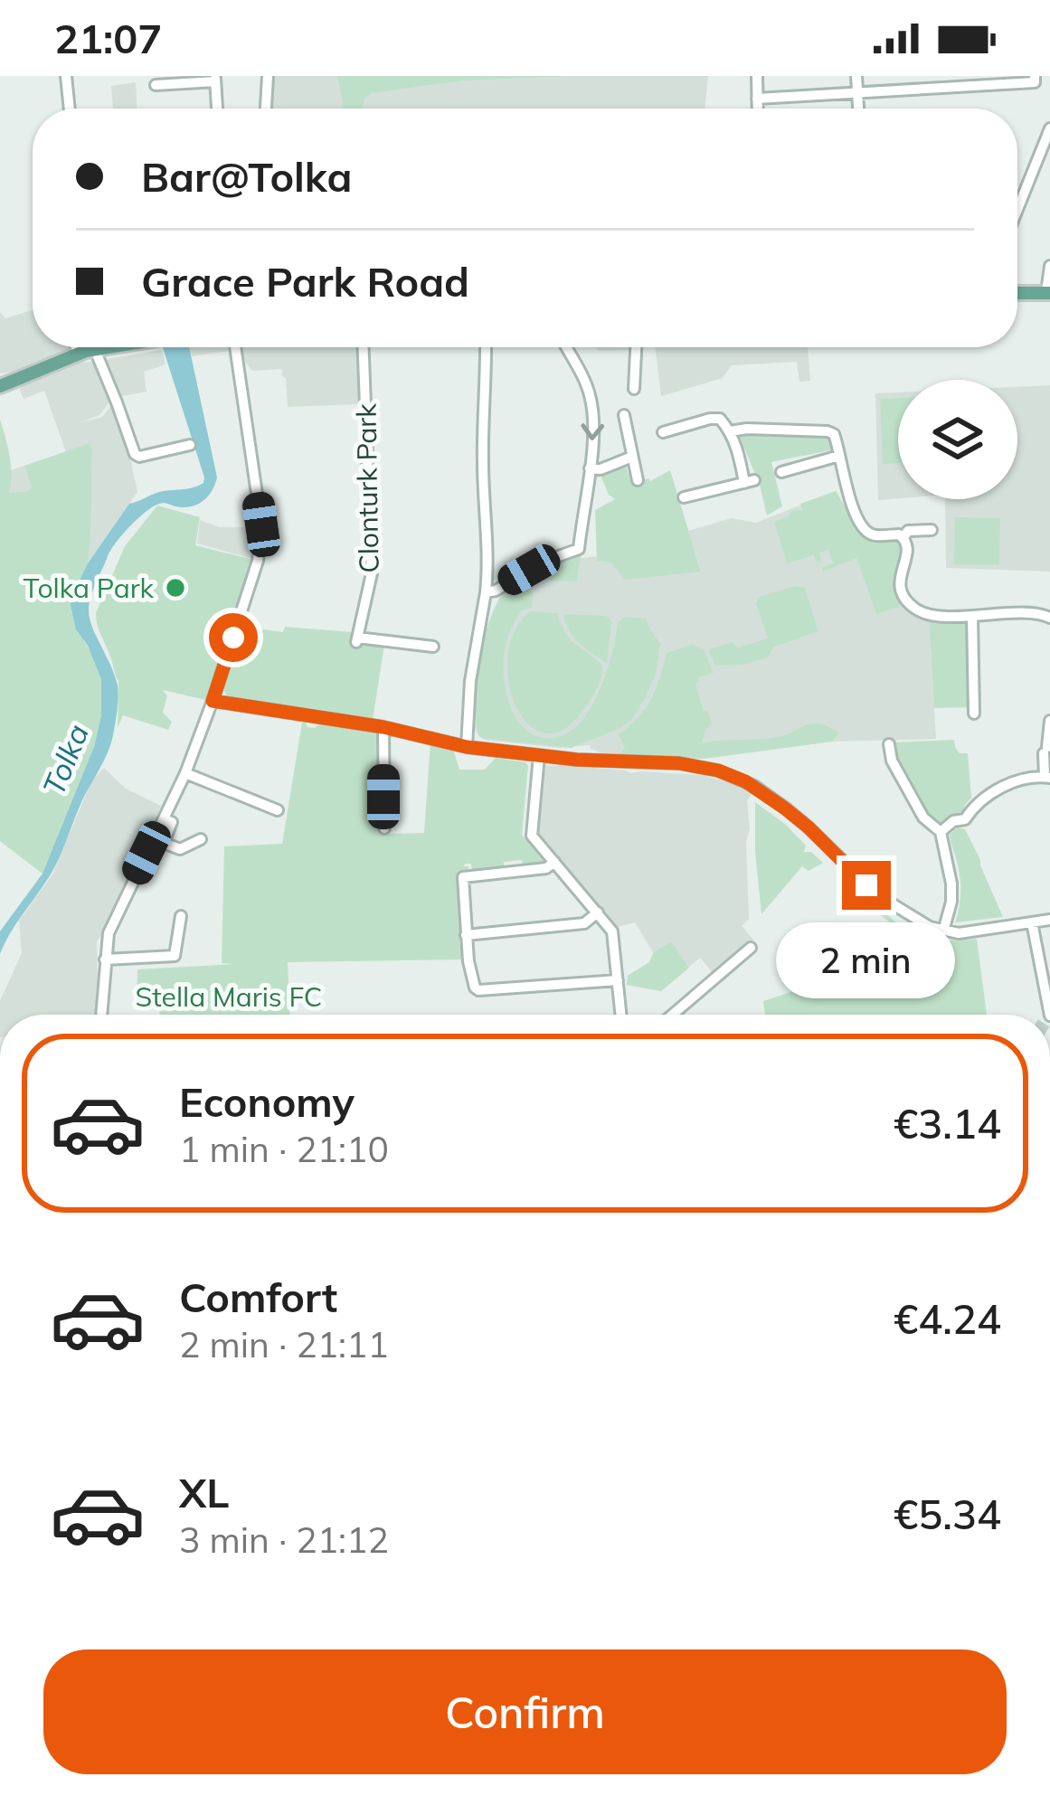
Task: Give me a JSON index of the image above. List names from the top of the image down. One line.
{"streets":{"street":["Clonturk Park"]},"water":["Tolka"],"parks":["Stella Maris FC"],"places":["Tolka Park"],"page":{"status":"21:07","banner":["Bar@Tolka","Grace Park Road"],"bubble":"2 min","list":[{"name":"Economy","note":"1 min · 21:10","value":"€3.14"},{"name":"Comfort","note":"2 min · 21:11","value":"€4.24"},{"name":"XL","note":"3 min · 21:12","value":"€5.34"}],"buttons":"Confirm"}}
